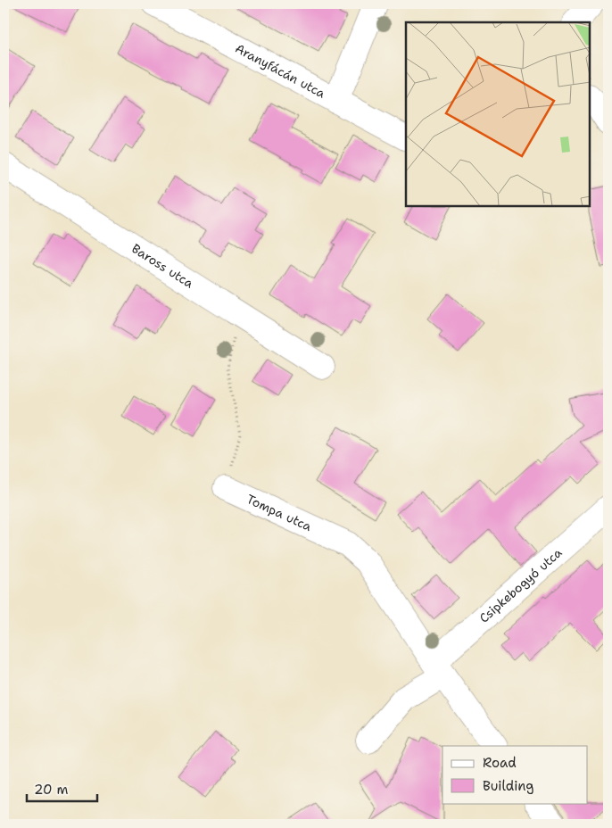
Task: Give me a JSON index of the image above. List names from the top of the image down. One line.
{"streets":{"street":["Aranyfácán utca","Baross utca","Tompa utca","Csipkebogyó utca"]},"crossings":[["Tompa utca","Csipkebogyó utca"]],"legend":["Road","Building"],"scale_bar":"20 m"}
